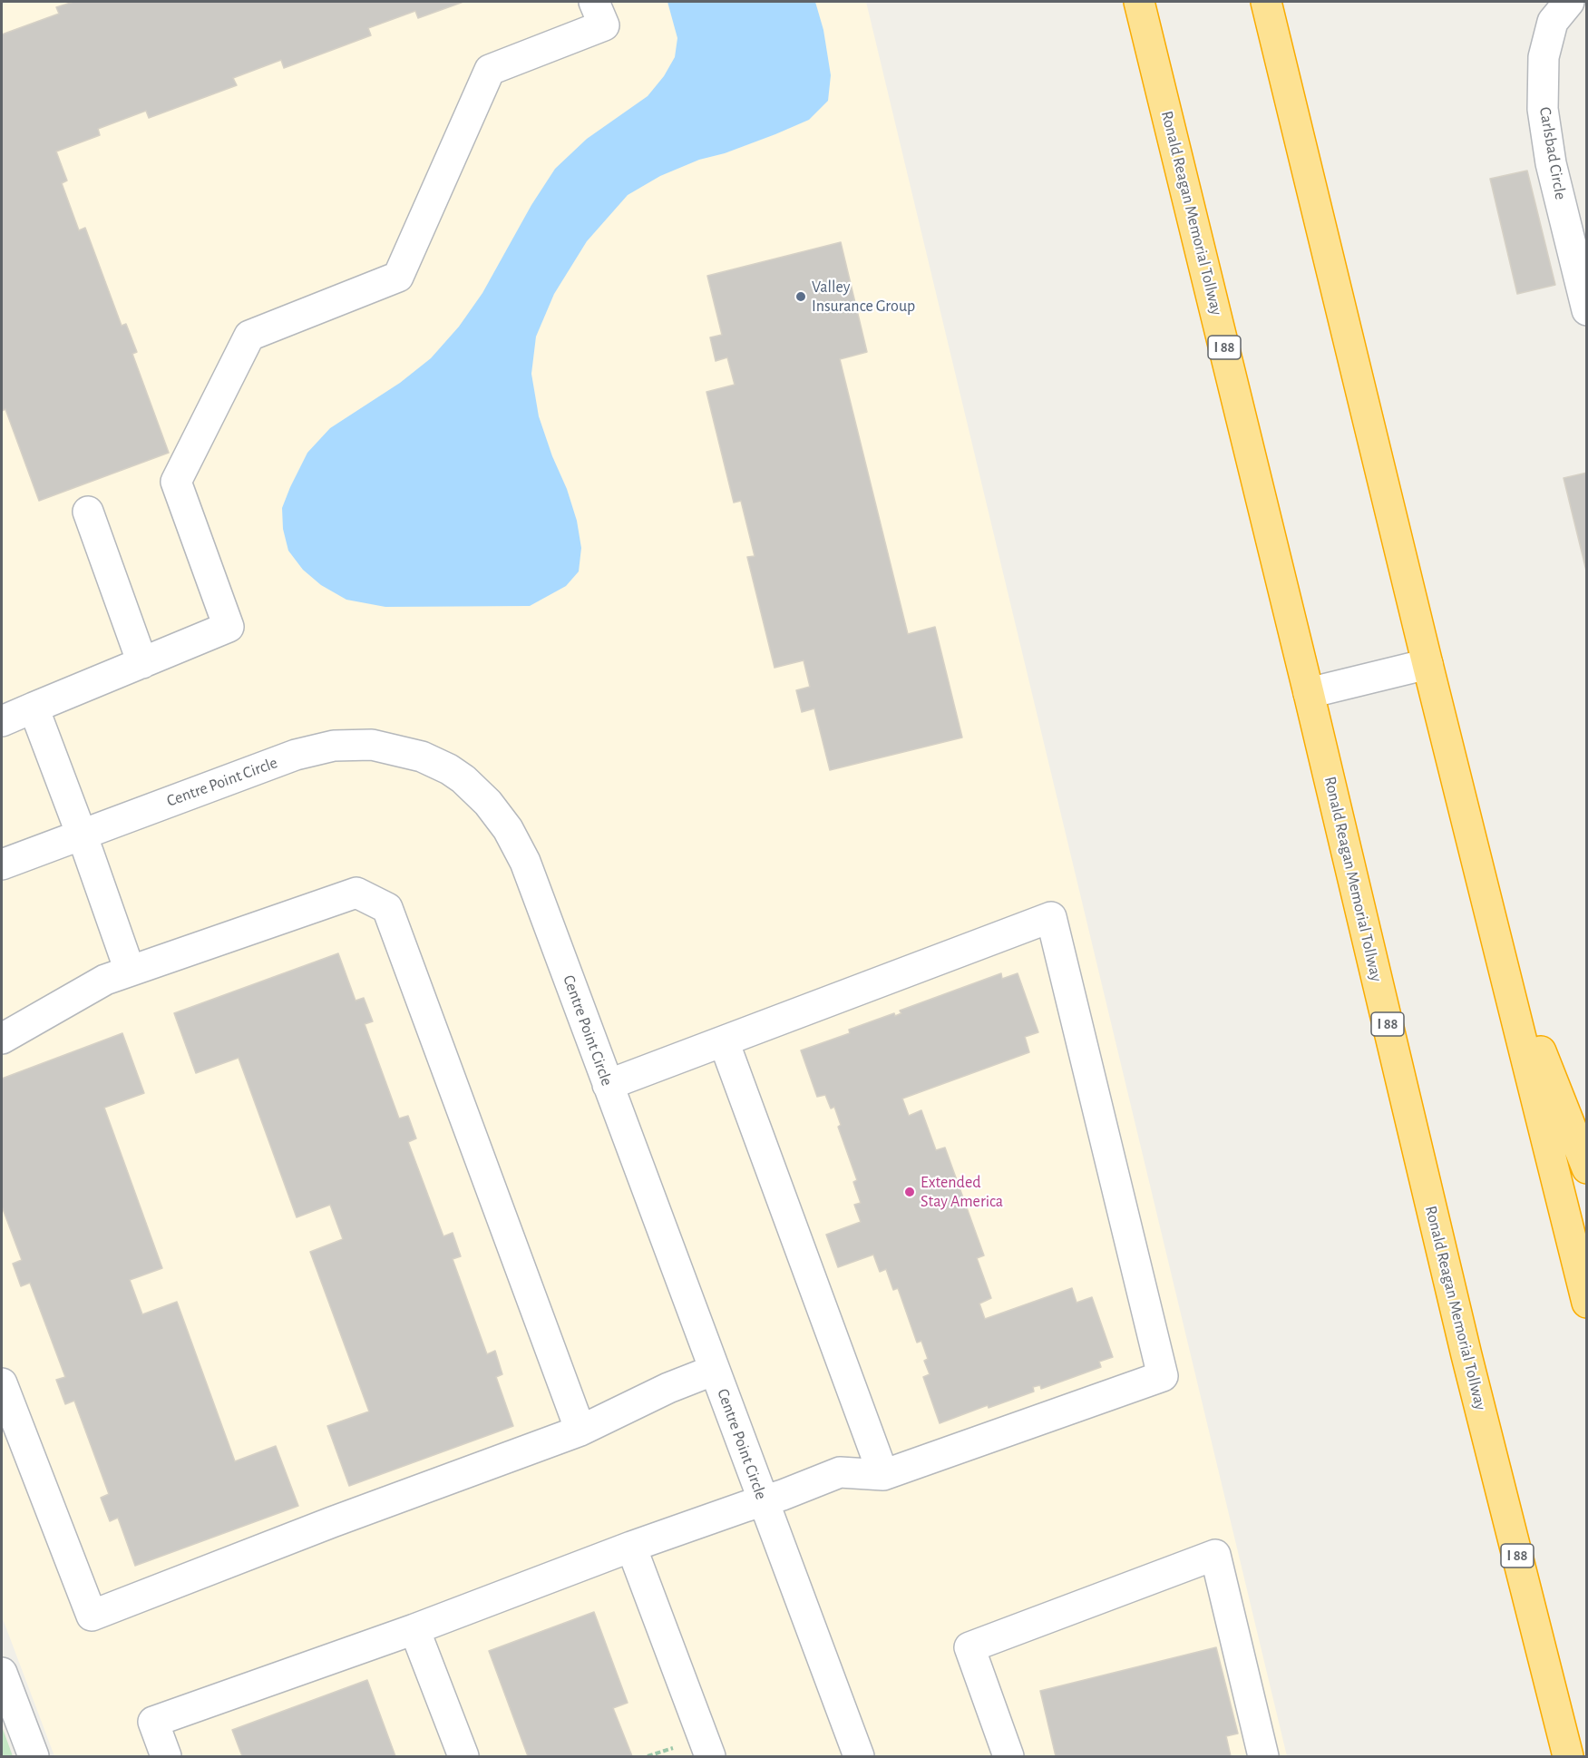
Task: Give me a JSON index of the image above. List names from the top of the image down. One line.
{"streets":{"highway":["Ronald Reagan Memorial Tollway","I 88"],"street":["Carlsbad Circle","Centre Point Circle"]},"places":["Valley Insurance Group","Extended Stay America"]}
